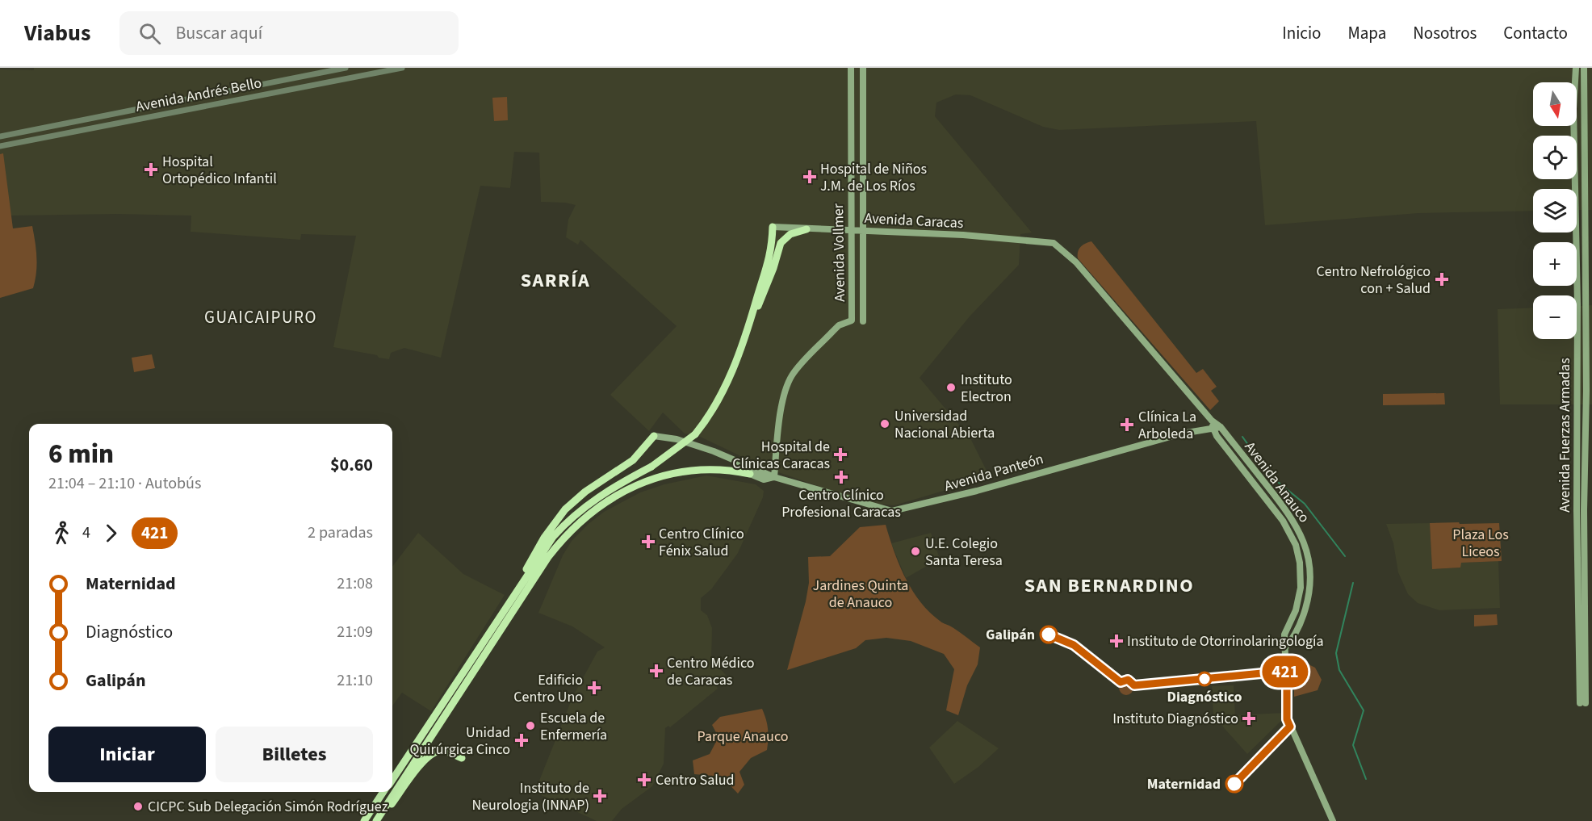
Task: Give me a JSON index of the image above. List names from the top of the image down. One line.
{"streets":{"main road":["Avenida Caracas","Avenida Vollmer","Avenida Fuerzas Armadas","Avenida Panteón","Avenida Anauco"],"street":["Avenida Andrés Bello"]},"crossings":[["Avenida Caracas","Avenida Vollmer"],["Avenida Caracas","Avenida Anauco"],["Avenida Vollmer","Avenida Panteón"],["Avenida Panteón","Avenida Anauco"]],"districts":["SARRÍA","GUAICAIPURO","SAN BERNARDINO"],"parks":["Plaza Los Liceos","Jardines Quinta de Anauco","Parque Anauco"],"places":{"health":["Hospital Ortopédico Infantil","Hospital de Niños J.M. de Los Ríos","Centro Nefrológico con + Salud","Clínica La Arboleda","Hospital de Clínicas Caracas","Centro Clínico Profesional Caracas","Centro Clínico Fénix Salud","Instituto de Otorrinolaringología","Centro Médico de Caracas","Edificio Centro Uno","Instituto Diagnóstico","Unidad Quirúrgica Cinco","Centro Salud","Instituto de Neurologia (INNAP)"],"other":["Instituto Electron","Universidad Nacional Abierta","U.E. Colegio Santa Teresa","Galipán","Diagnóstico","Escuela de Enfermería","Maternidad","CICPC Sub Delegación Simón Rodríguez"]},"lines":["bus line 421"],"north":"bottom","page":{"header":"Viabus","search":"Buscar aquí","nav":["Inicio","Mapa","Nosotros","Contacto"],"on_map":"421","map_buttons":["+","−"],"heading":["6 min","21:04 – 21:10 · Autobús","$0.60"],"legs":["4","421","2 paradas"],"list":[{"name":"Maternidad","value":"21:08"},{"name":"Diagnóstico","value":"21:09"},{"name":"Galipán","value":"21:10"}],"buttons":["Iniciar","Billetes"]}}
